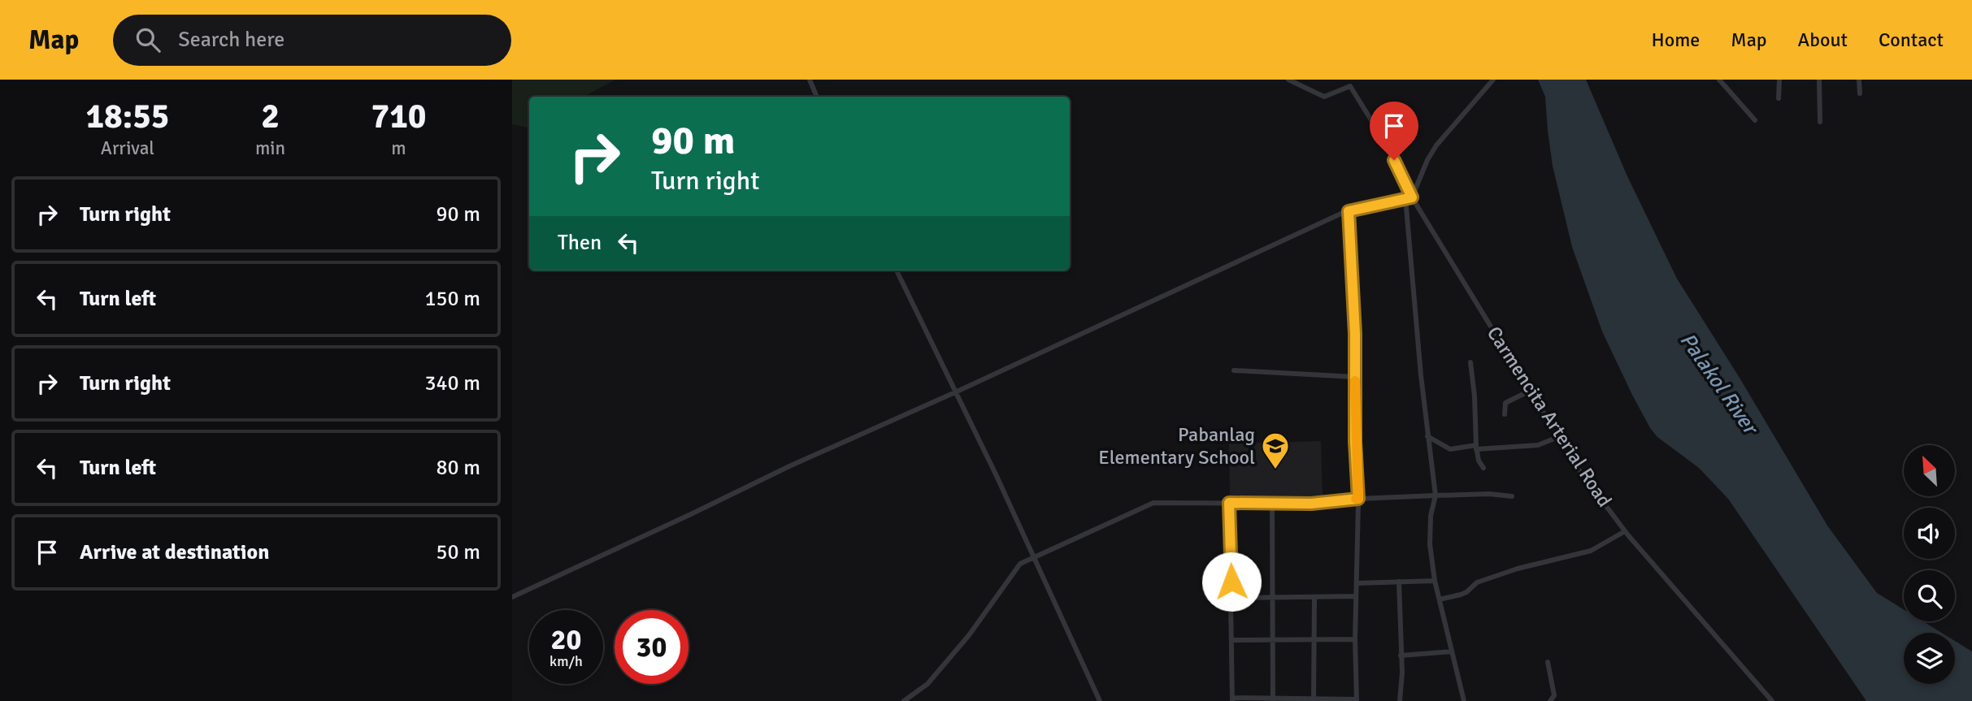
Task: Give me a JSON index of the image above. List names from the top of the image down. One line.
{"streets":{"street":["Carmencita Arterial Road"]},"water":["Palakol River"],"places":{"school or university":["Pabanlag Elementary School"]},"north":"top left","page":{"header":"Map","search":"Search here","nav":["Home","Map","About","Contact"],"eta":["18:55","Arrival","2","min","710","m"],"turn":["90 m","Turn right"],"list":[{"name":"Turn right","value":"90 m"},{"name":"Turn left","value":"150 m"},{"name":"Turn right","value":"340 m"},{"name":"Turn left","value":"80 m"},{"name":"Arrive at destination","value":"50 m"}],"then":"Then","speed":"20 km/h","limit":"30"}}
